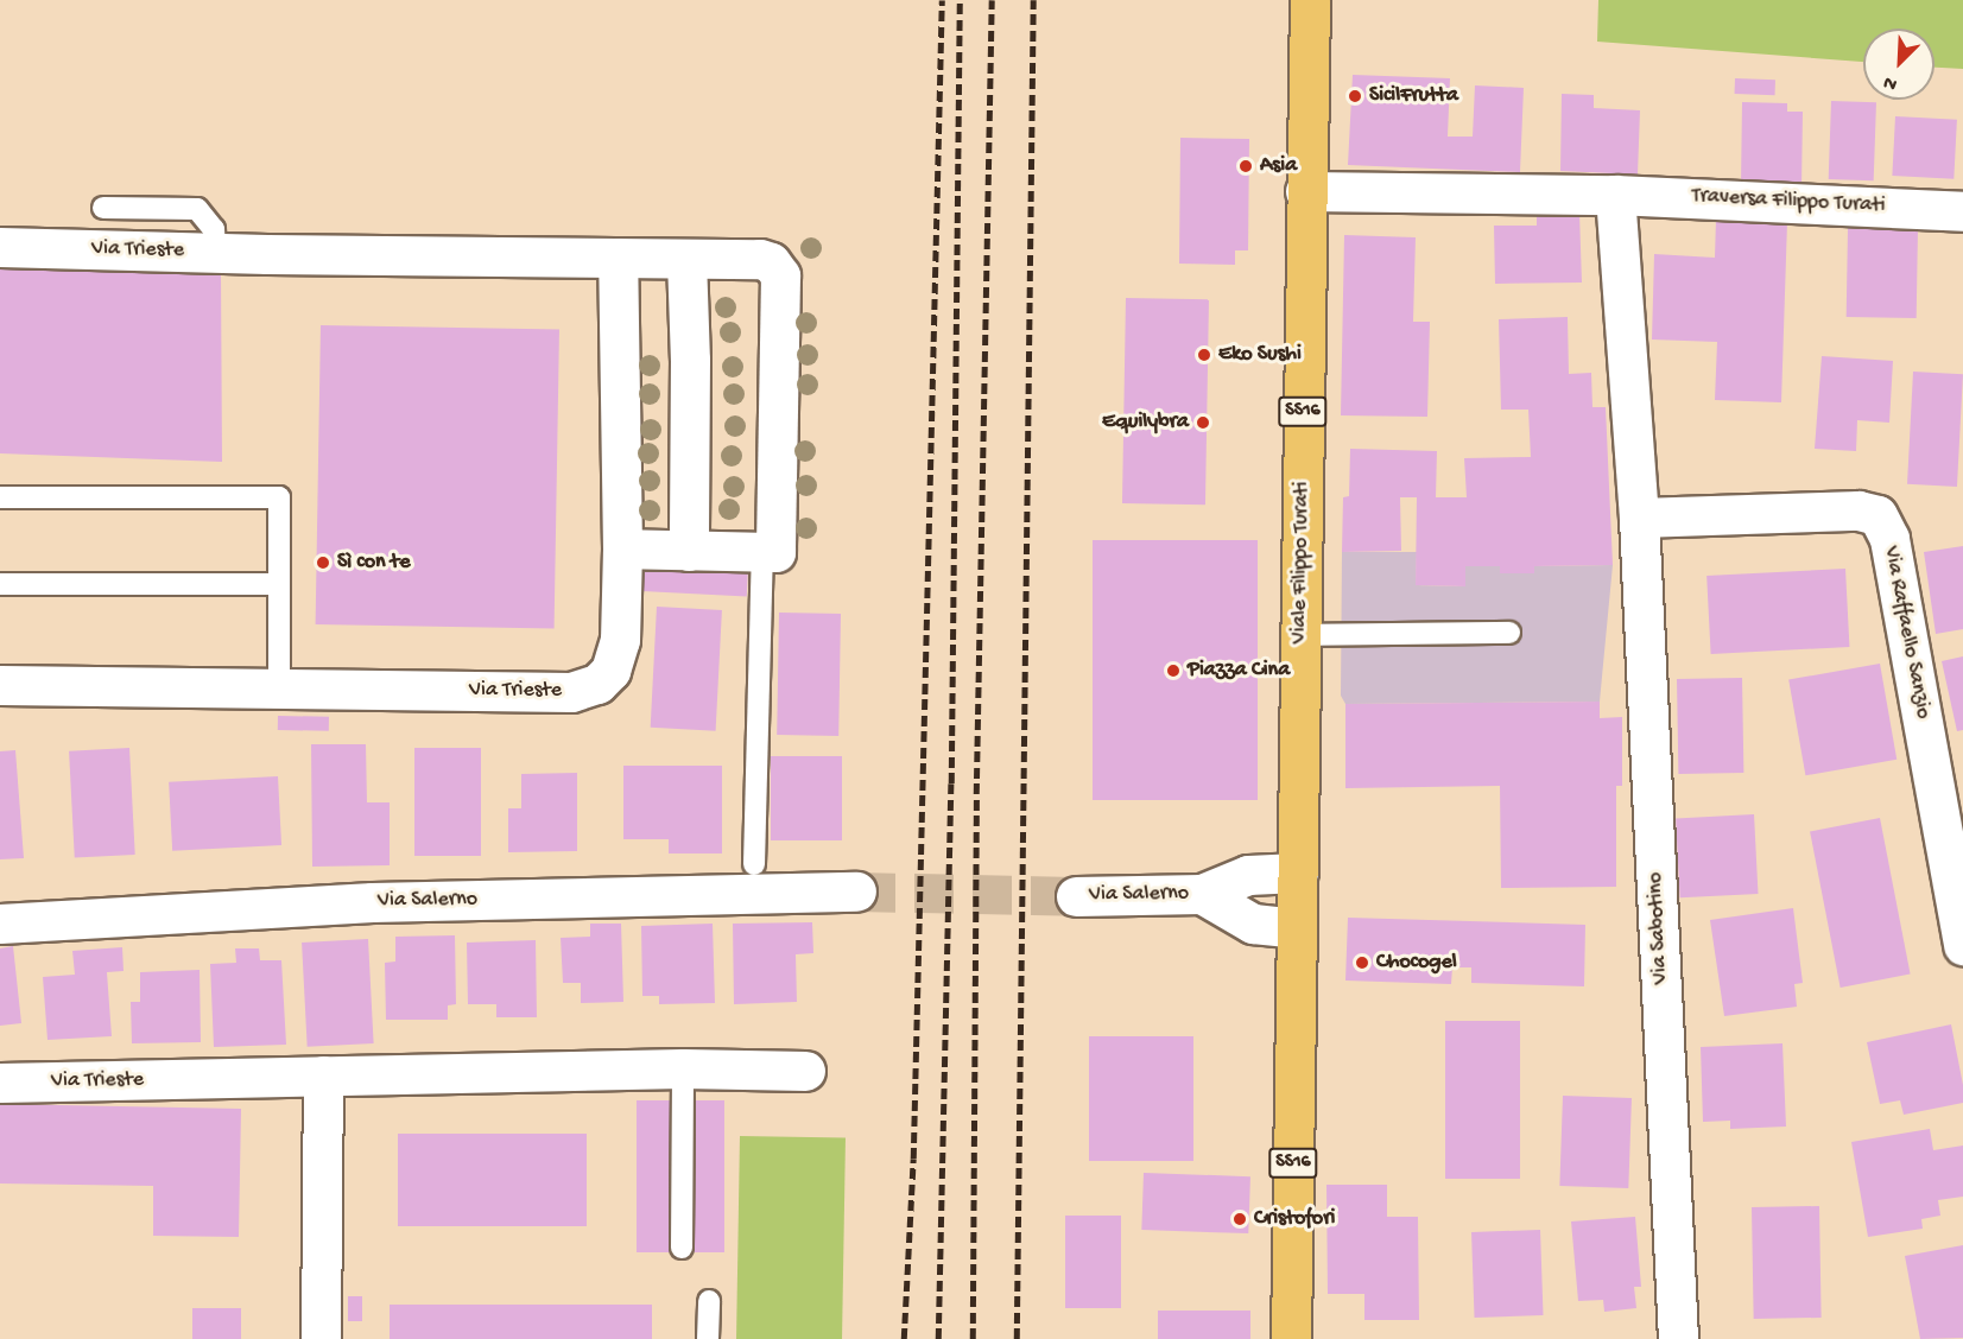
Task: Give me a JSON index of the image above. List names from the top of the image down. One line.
{"streets":{"main road":["SS16","Viale Filippo Turati"],"street":["Traversa Filippo Turati","Via Trieste","Via Raffaello Sanzio","Via Salerno","Via Sabotino"]},"crossings":[["Traversa Filippo Turati","Viale Filippo Turati"],["Viale Filippo Turati","Via Salerno"],["Via Raffaello Sanzio","Via Sabotino"]],"places":["SicilFrutta","Asia","Eko Sushi","Equilybra","Sì con te","Piazza Cina","Chocogel","Cristofori"],"north":"bottom left"}
